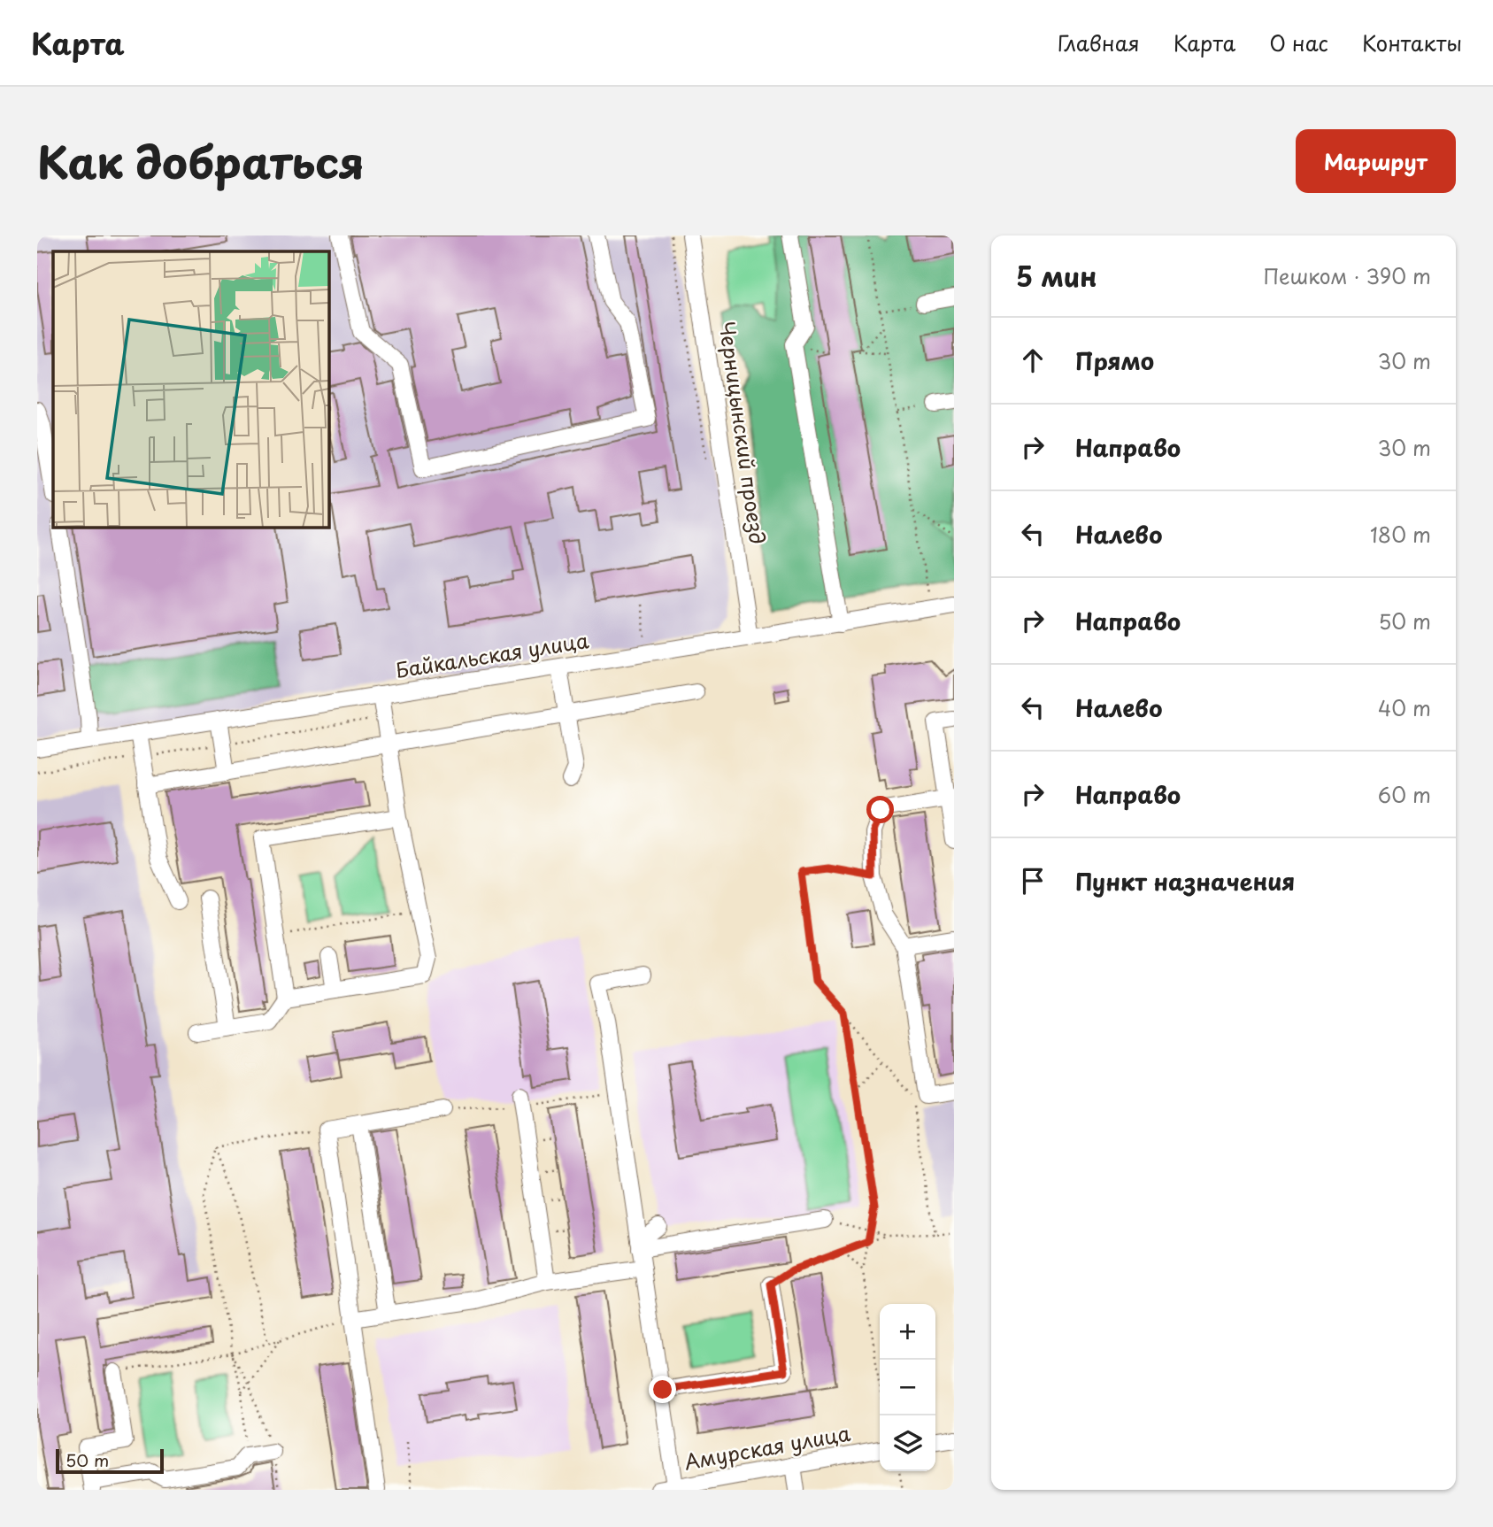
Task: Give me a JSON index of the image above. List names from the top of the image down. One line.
{"streets":{"street":["Черницынский проезд","Байкальская улица","Амурская улица"]},"crossings":[["Черницынский проезд","Байкальская улица"]],"scale_bar":"50 m","page":{"header":"Карта","nav":["Главная","Карта","О нас","Контакты"],"title":"Как добраться","buttons":"Маршрут","heading":["5 мин","Пешком · 390 m"],"list":[["Прямо","30 m"],["Направо","30 m"],["Налево","180 m"],["Направо","50 m"],["Налево","40 m"],["Направо","60 m"],"Пункт назначения"],"map_buttons":["+","−"],"scale":"50 m"}}
